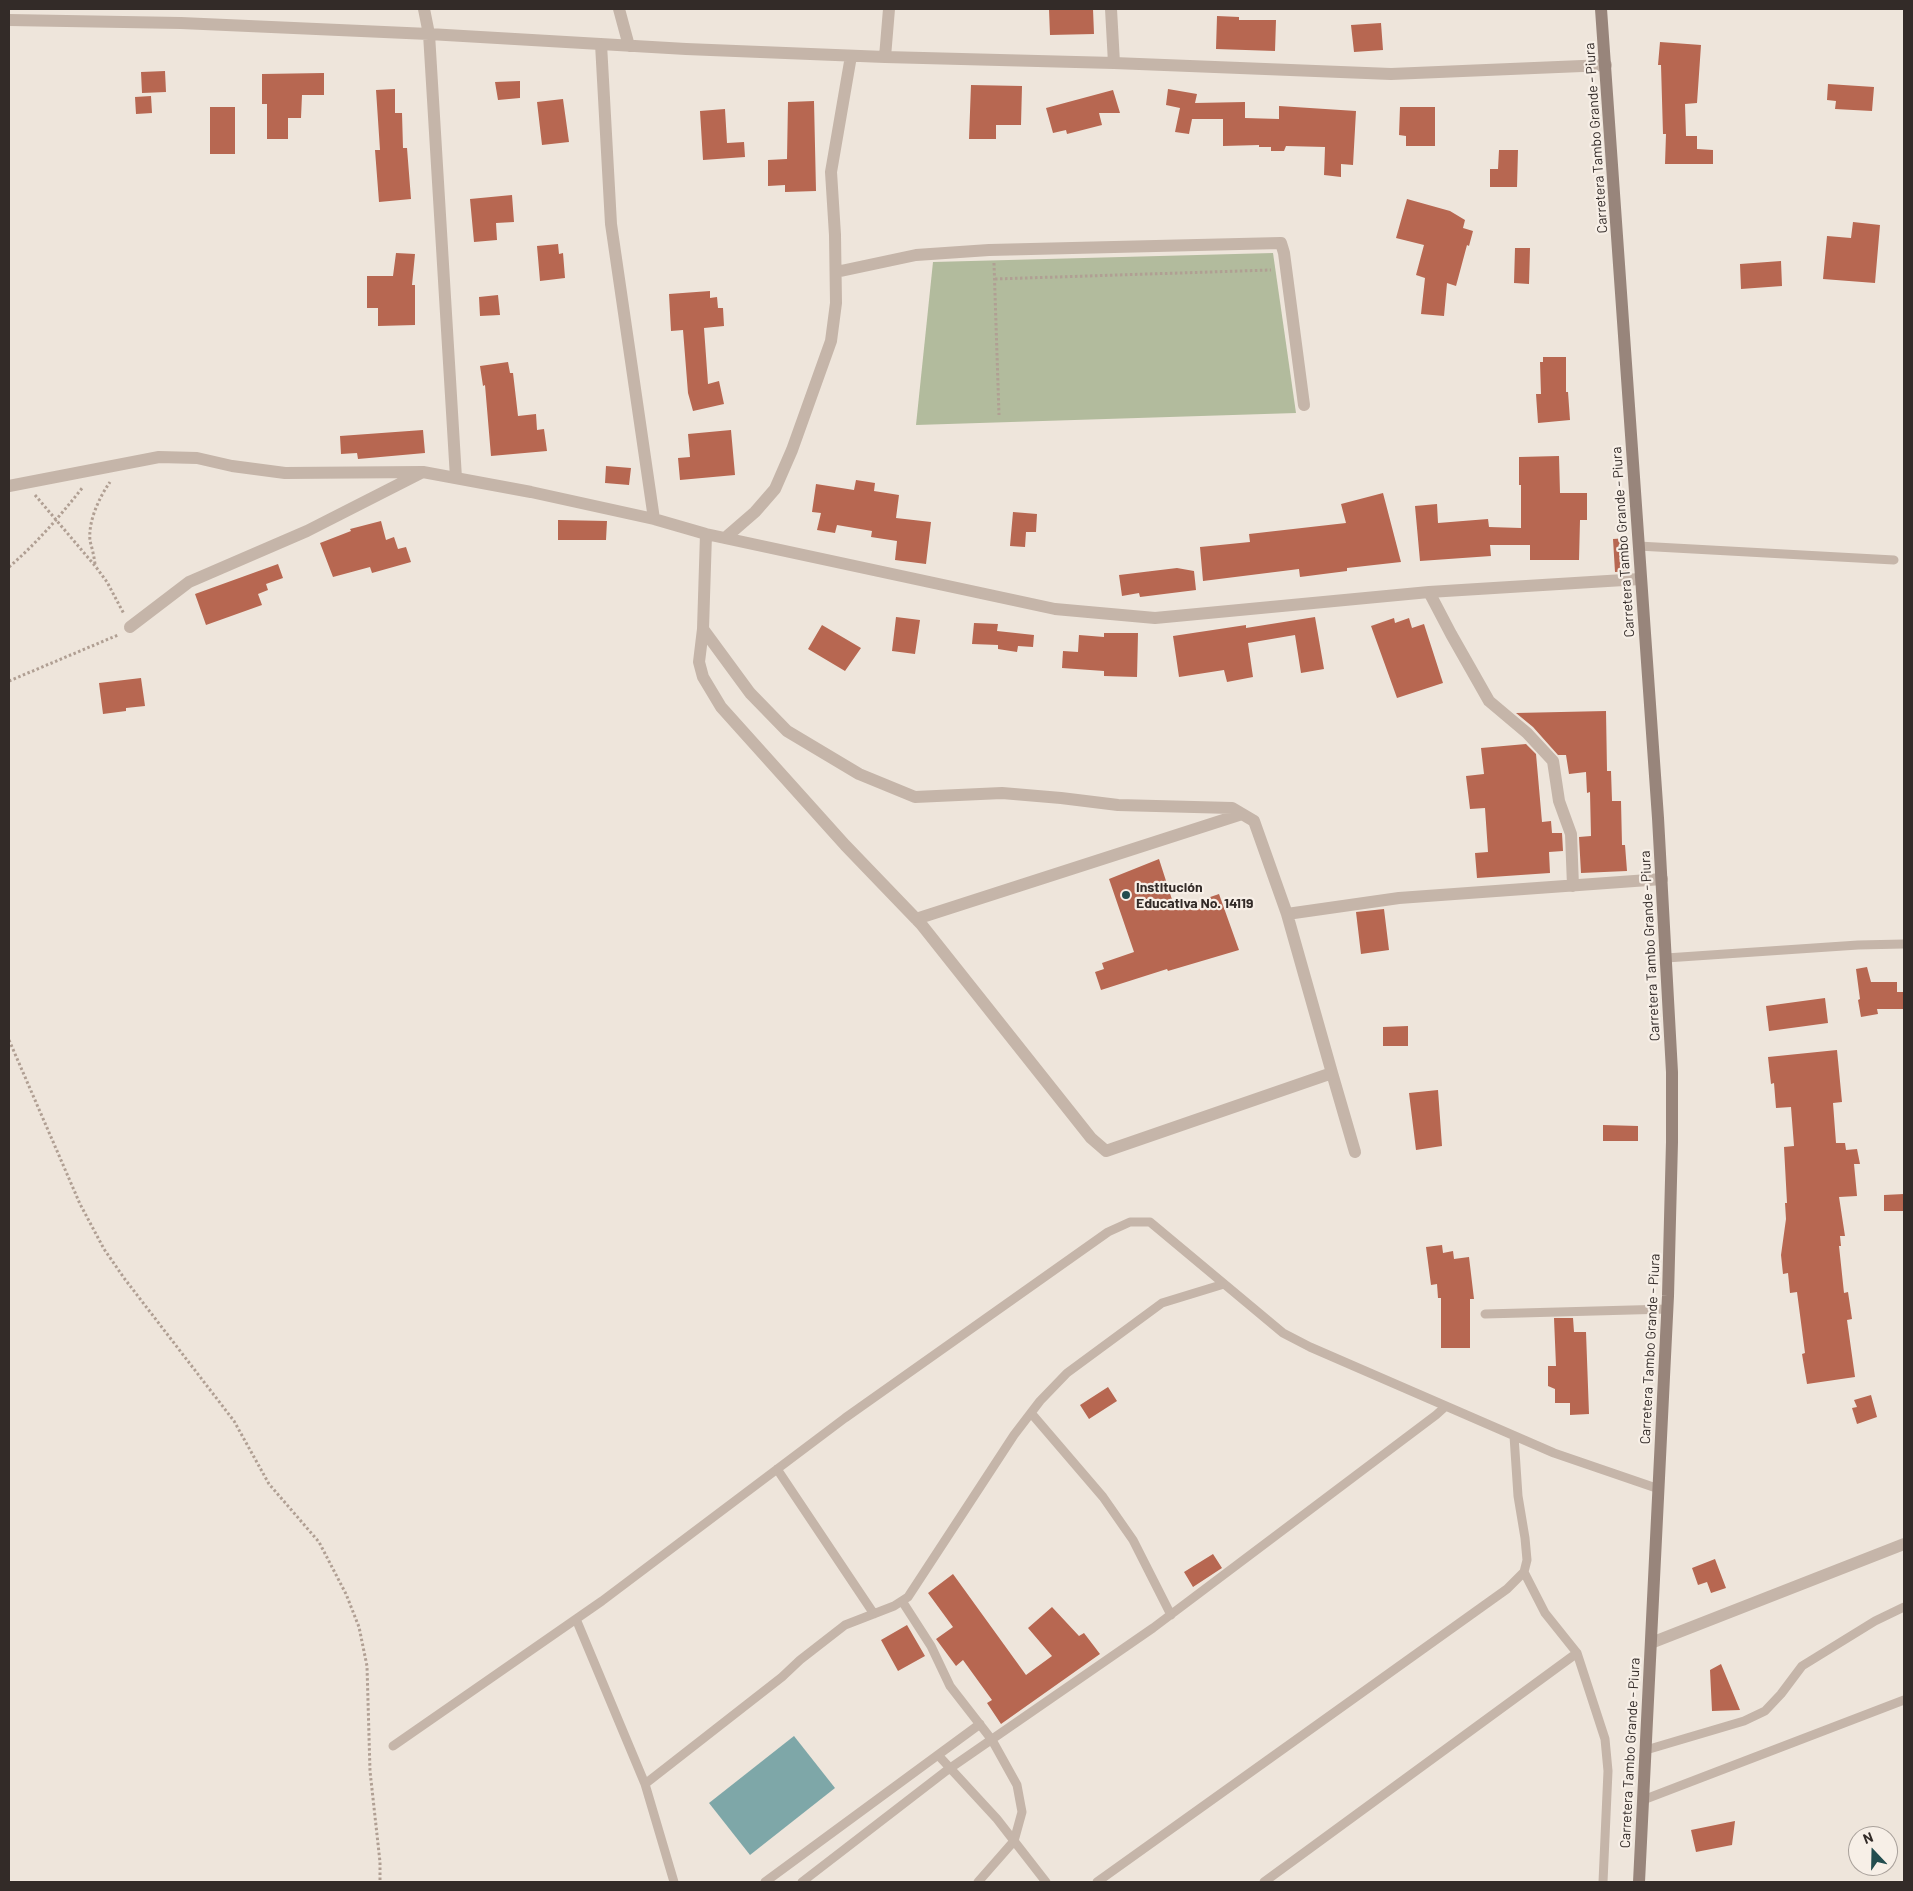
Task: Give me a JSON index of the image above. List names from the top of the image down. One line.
{"streets":{"main road":["Carretera Tambo Grande - Piura"]},"places":["Institución Educativa No. 14119"],"north":"top"}
